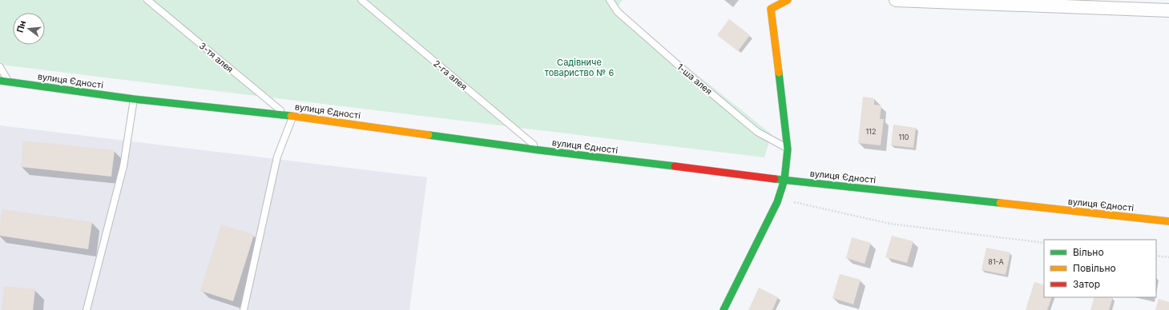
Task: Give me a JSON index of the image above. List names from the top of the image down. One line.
{"streets":{"main road":["вулиця Єдності"],"lane":["3-тя алея","2-га алея","1-ша алея"]},"crossings":[["3-тя алея","вулиця Єдності"],["2-га алея","вулиця Єдності"]],"parks":["Садівниче товариство № 6"],"house_numbers":["112","110","81-А"],"legend":["Вільно","Повільно","Затор"],"north":"left"}
